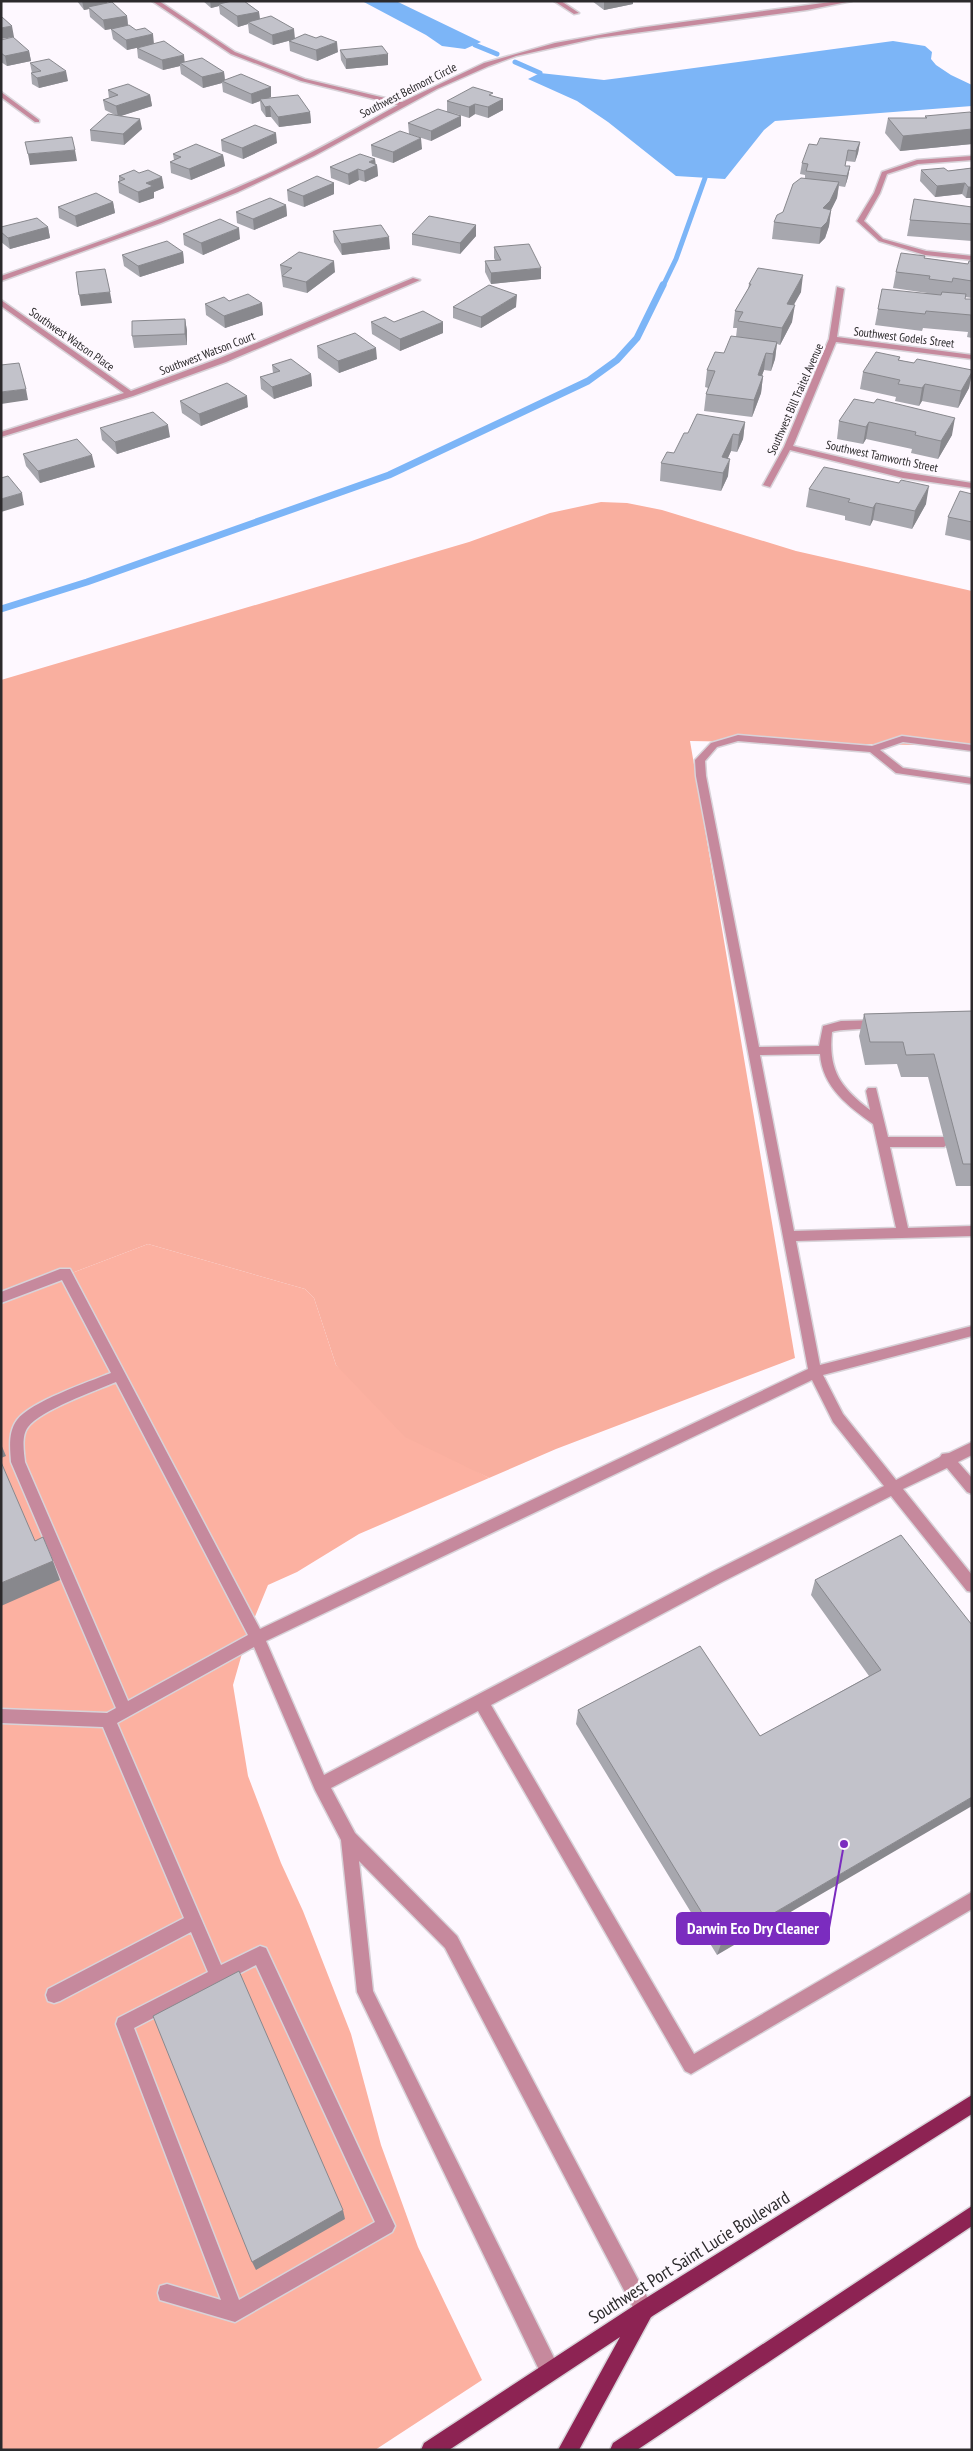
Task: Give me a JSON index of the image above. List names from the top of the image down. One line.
{"streets":{"main road":["Southwest Port Saint Lucie Boulevard"],"street":["Southwest Belmont Circle","Southwest Godels Street","Southwest Watson Place","Southwest Watson Court","Southwest Bill Traitel Avenue","Southwest Tamworth Street"]},"crossings":[["Southwest Godels Street","Southwest Bill Traitel Avenue"],["Southwest Watson Place","Southwest Watson Court"],["Southwest Bill Traitel Avenue","Southwest Tamworth Street"]],"places":["Darwin Eco Dry Cleaner"]}
